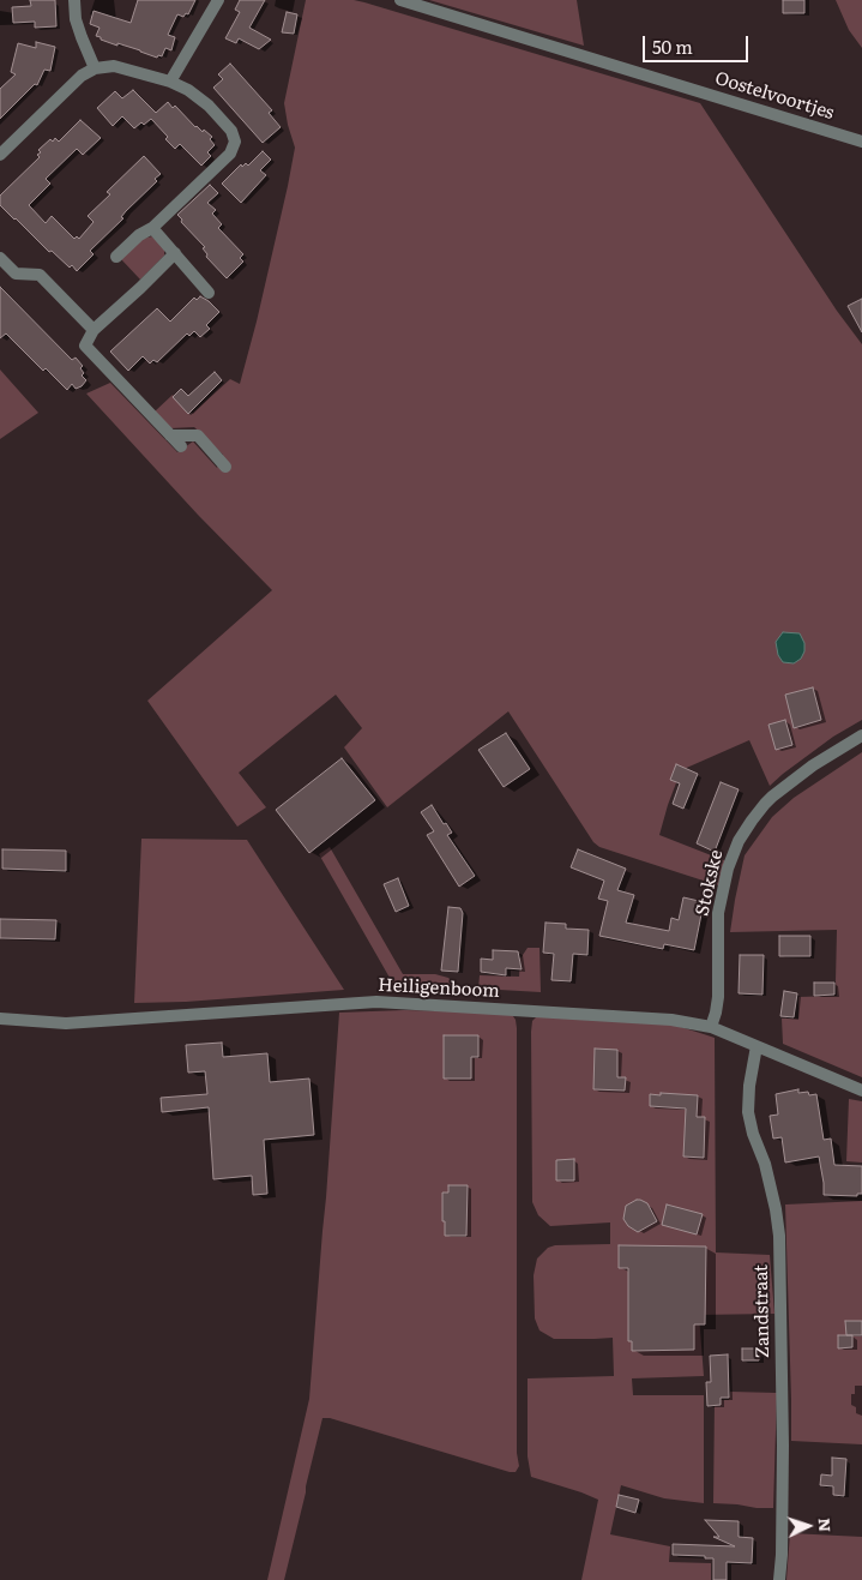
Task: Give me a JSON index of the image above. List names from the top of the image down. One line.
{"streets":{"street":["Oostelvoortjes","Stokske","Heiligenboom","Zandstraat"]},"crossings":[["Stokske","Heiligenboom"],["Heiligenboom","Zandstraat"]],"scale_bar":"50 m","north":"right"}
